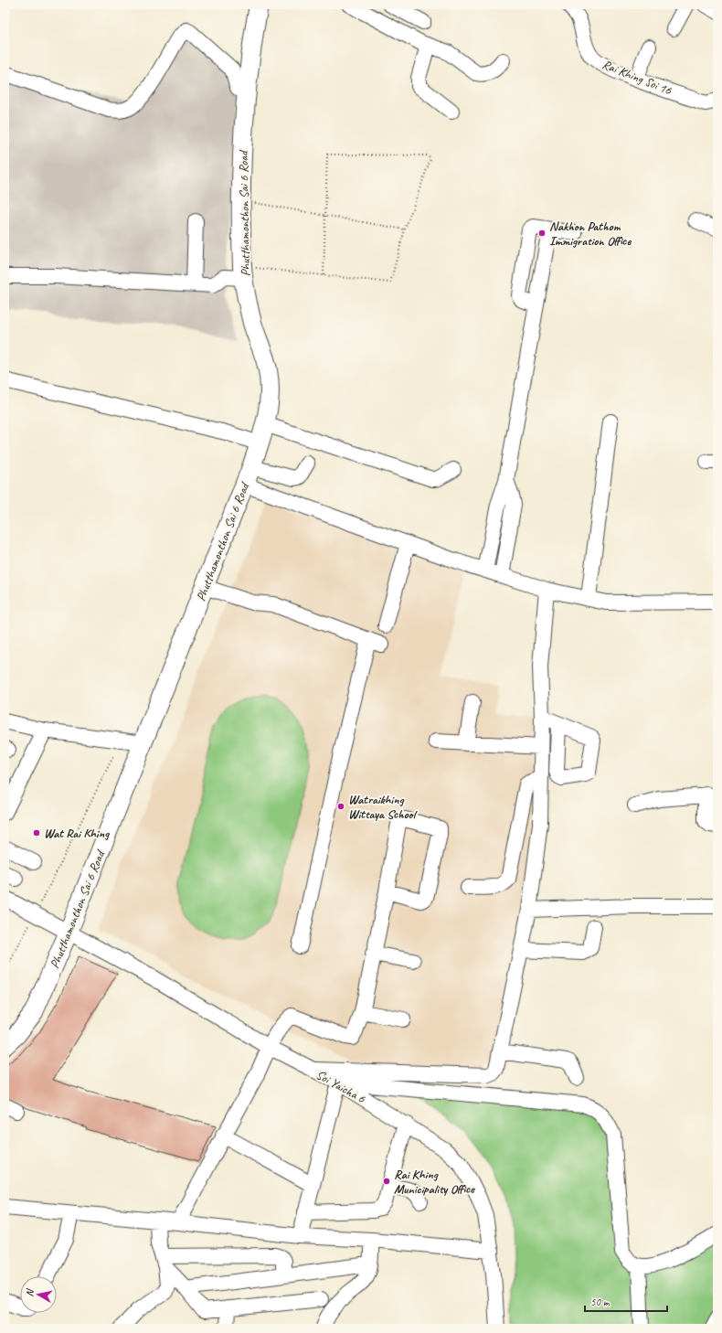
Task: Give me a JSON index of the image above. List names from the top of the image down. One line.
{"streets":{"main road":["Phutthamonthon Sai 6 Road"],"street":["Rai Khing Soi 16","Soi Yaicha 6"]},"crossings":[["Phutthamonthon Sai 6 Road","Soi Yaicha 6"]],"places":["Nakhon Pathom Immigration Office","Watraikhing Wittaya School","Wat Rai Khing","Rai Khing Municipality Office"],"scale_bar":"50 m","north":"left"}
